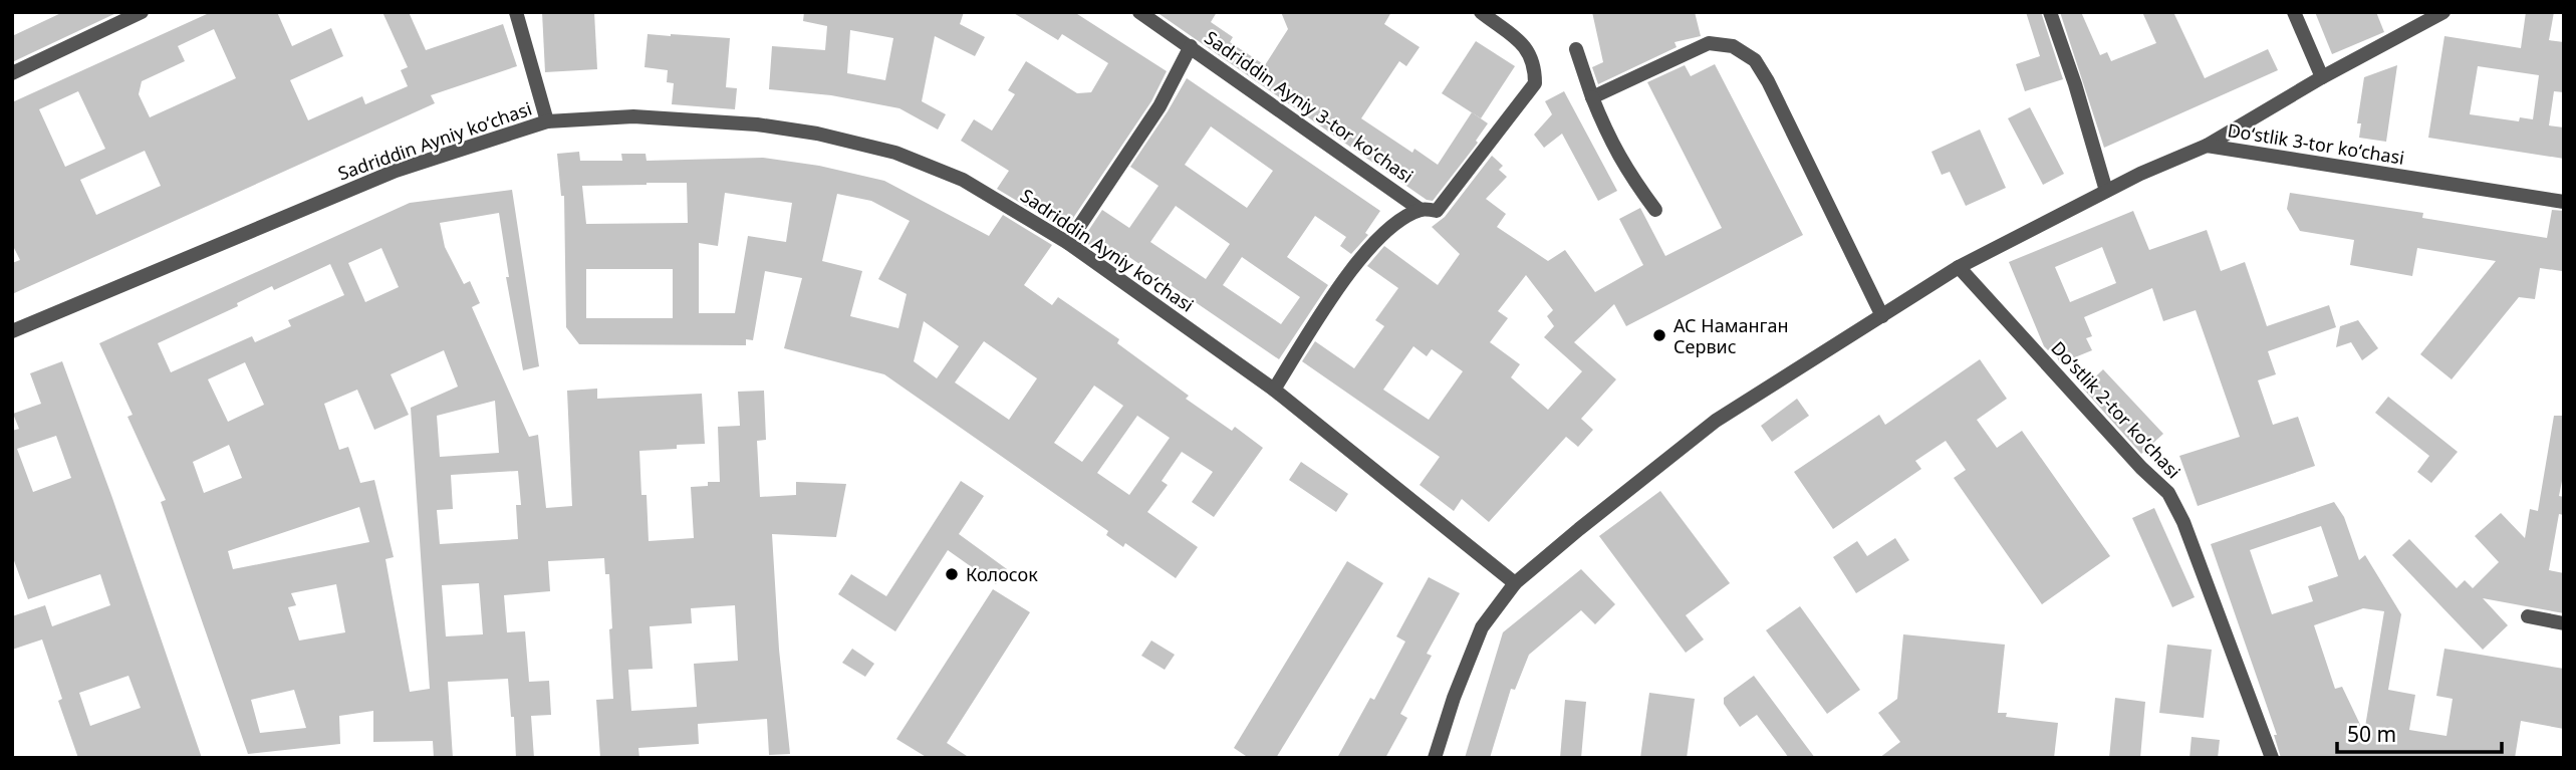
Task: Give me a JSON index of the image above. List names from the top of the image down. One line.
{"streets":{"street":["Sadriddin Ayniy 3-tor koʻchasi","Sadriddin Ayniy koʻchasi","Doʻstlik 3-tor koʻchasi","Doʻstlik 2-tor koʻchasi"]},"places":["АС Наманган Сервис","Колосок"],"scale_bar":"50 m"}
